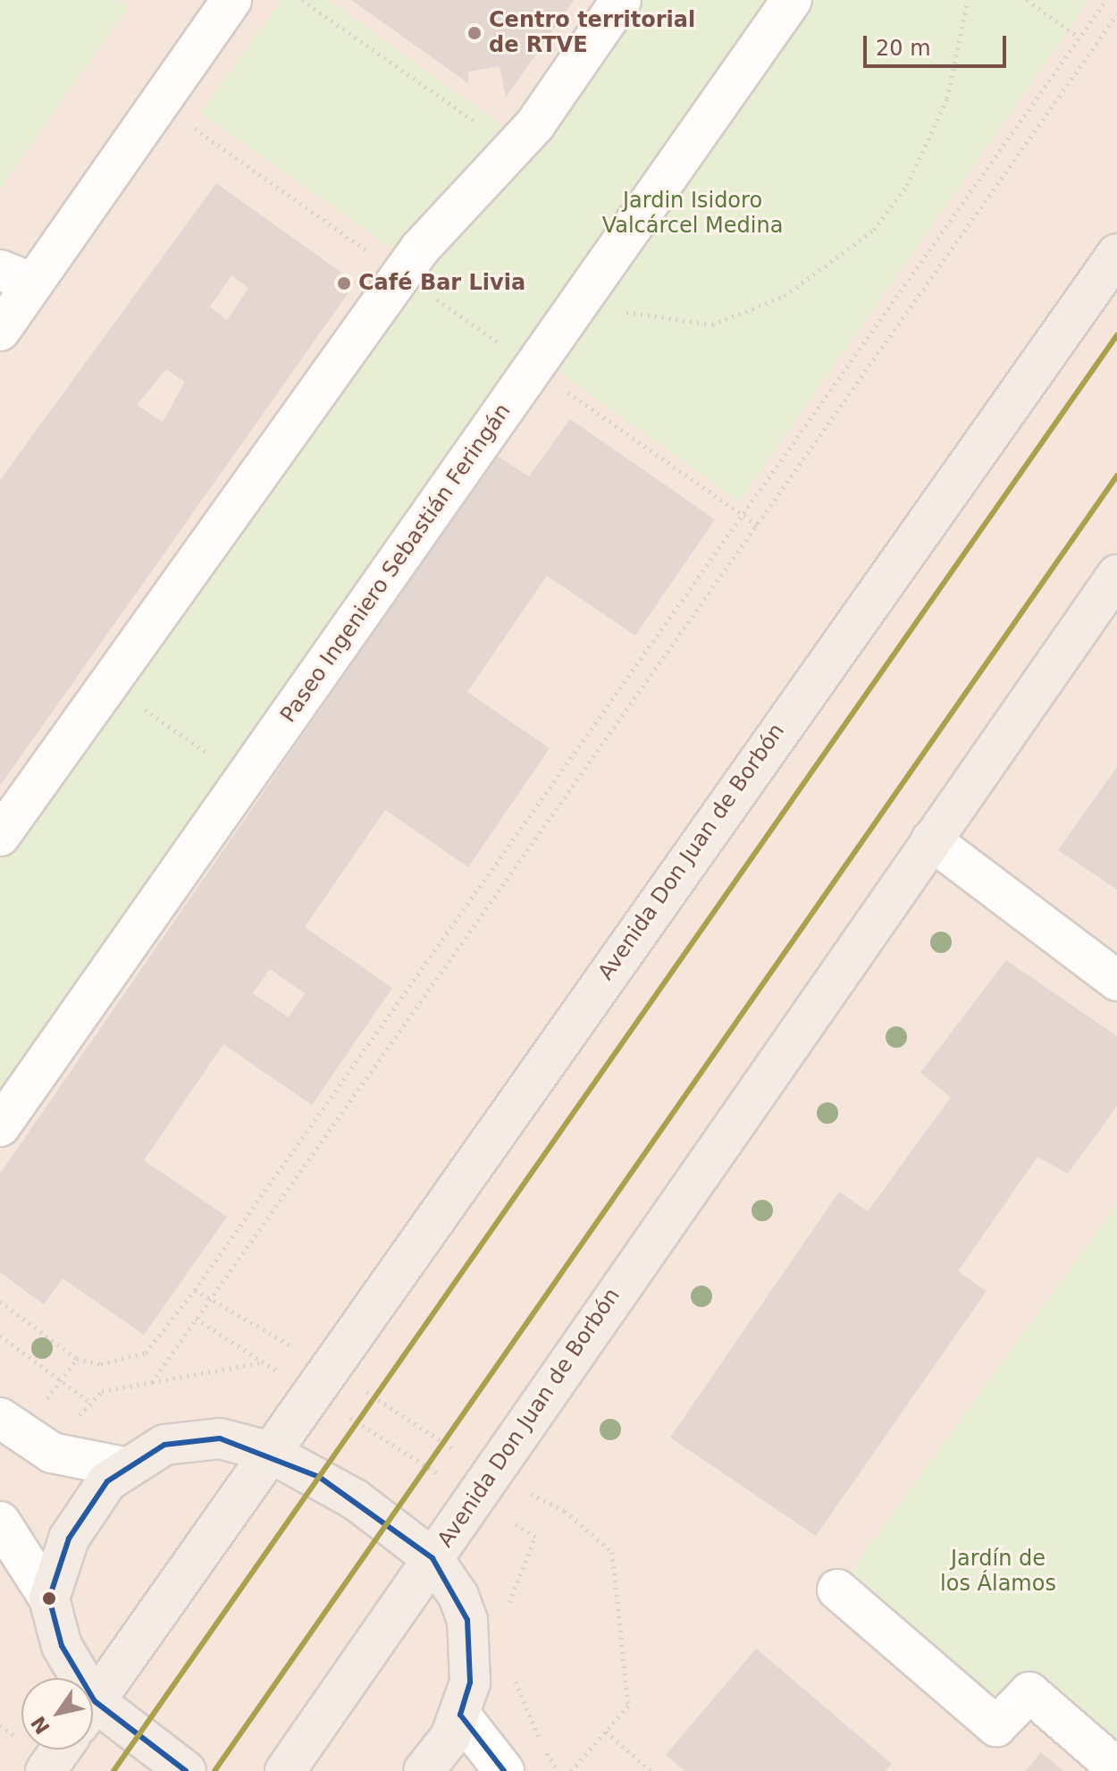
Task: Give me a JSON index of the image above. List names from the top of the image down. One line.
{"streets":{"main road":["Avenida Don Juan de Borbón"],"street":["Paseo Ingeniero Sebastián Feringán"]},"parks":["Jardin Isidoro Valcárcel Medina","Jardín de los Álamos"],"places":["Centro territorial de RTVE","Café Bar Livia"],"scale_bar":"20 m","north":"bottom left"}
